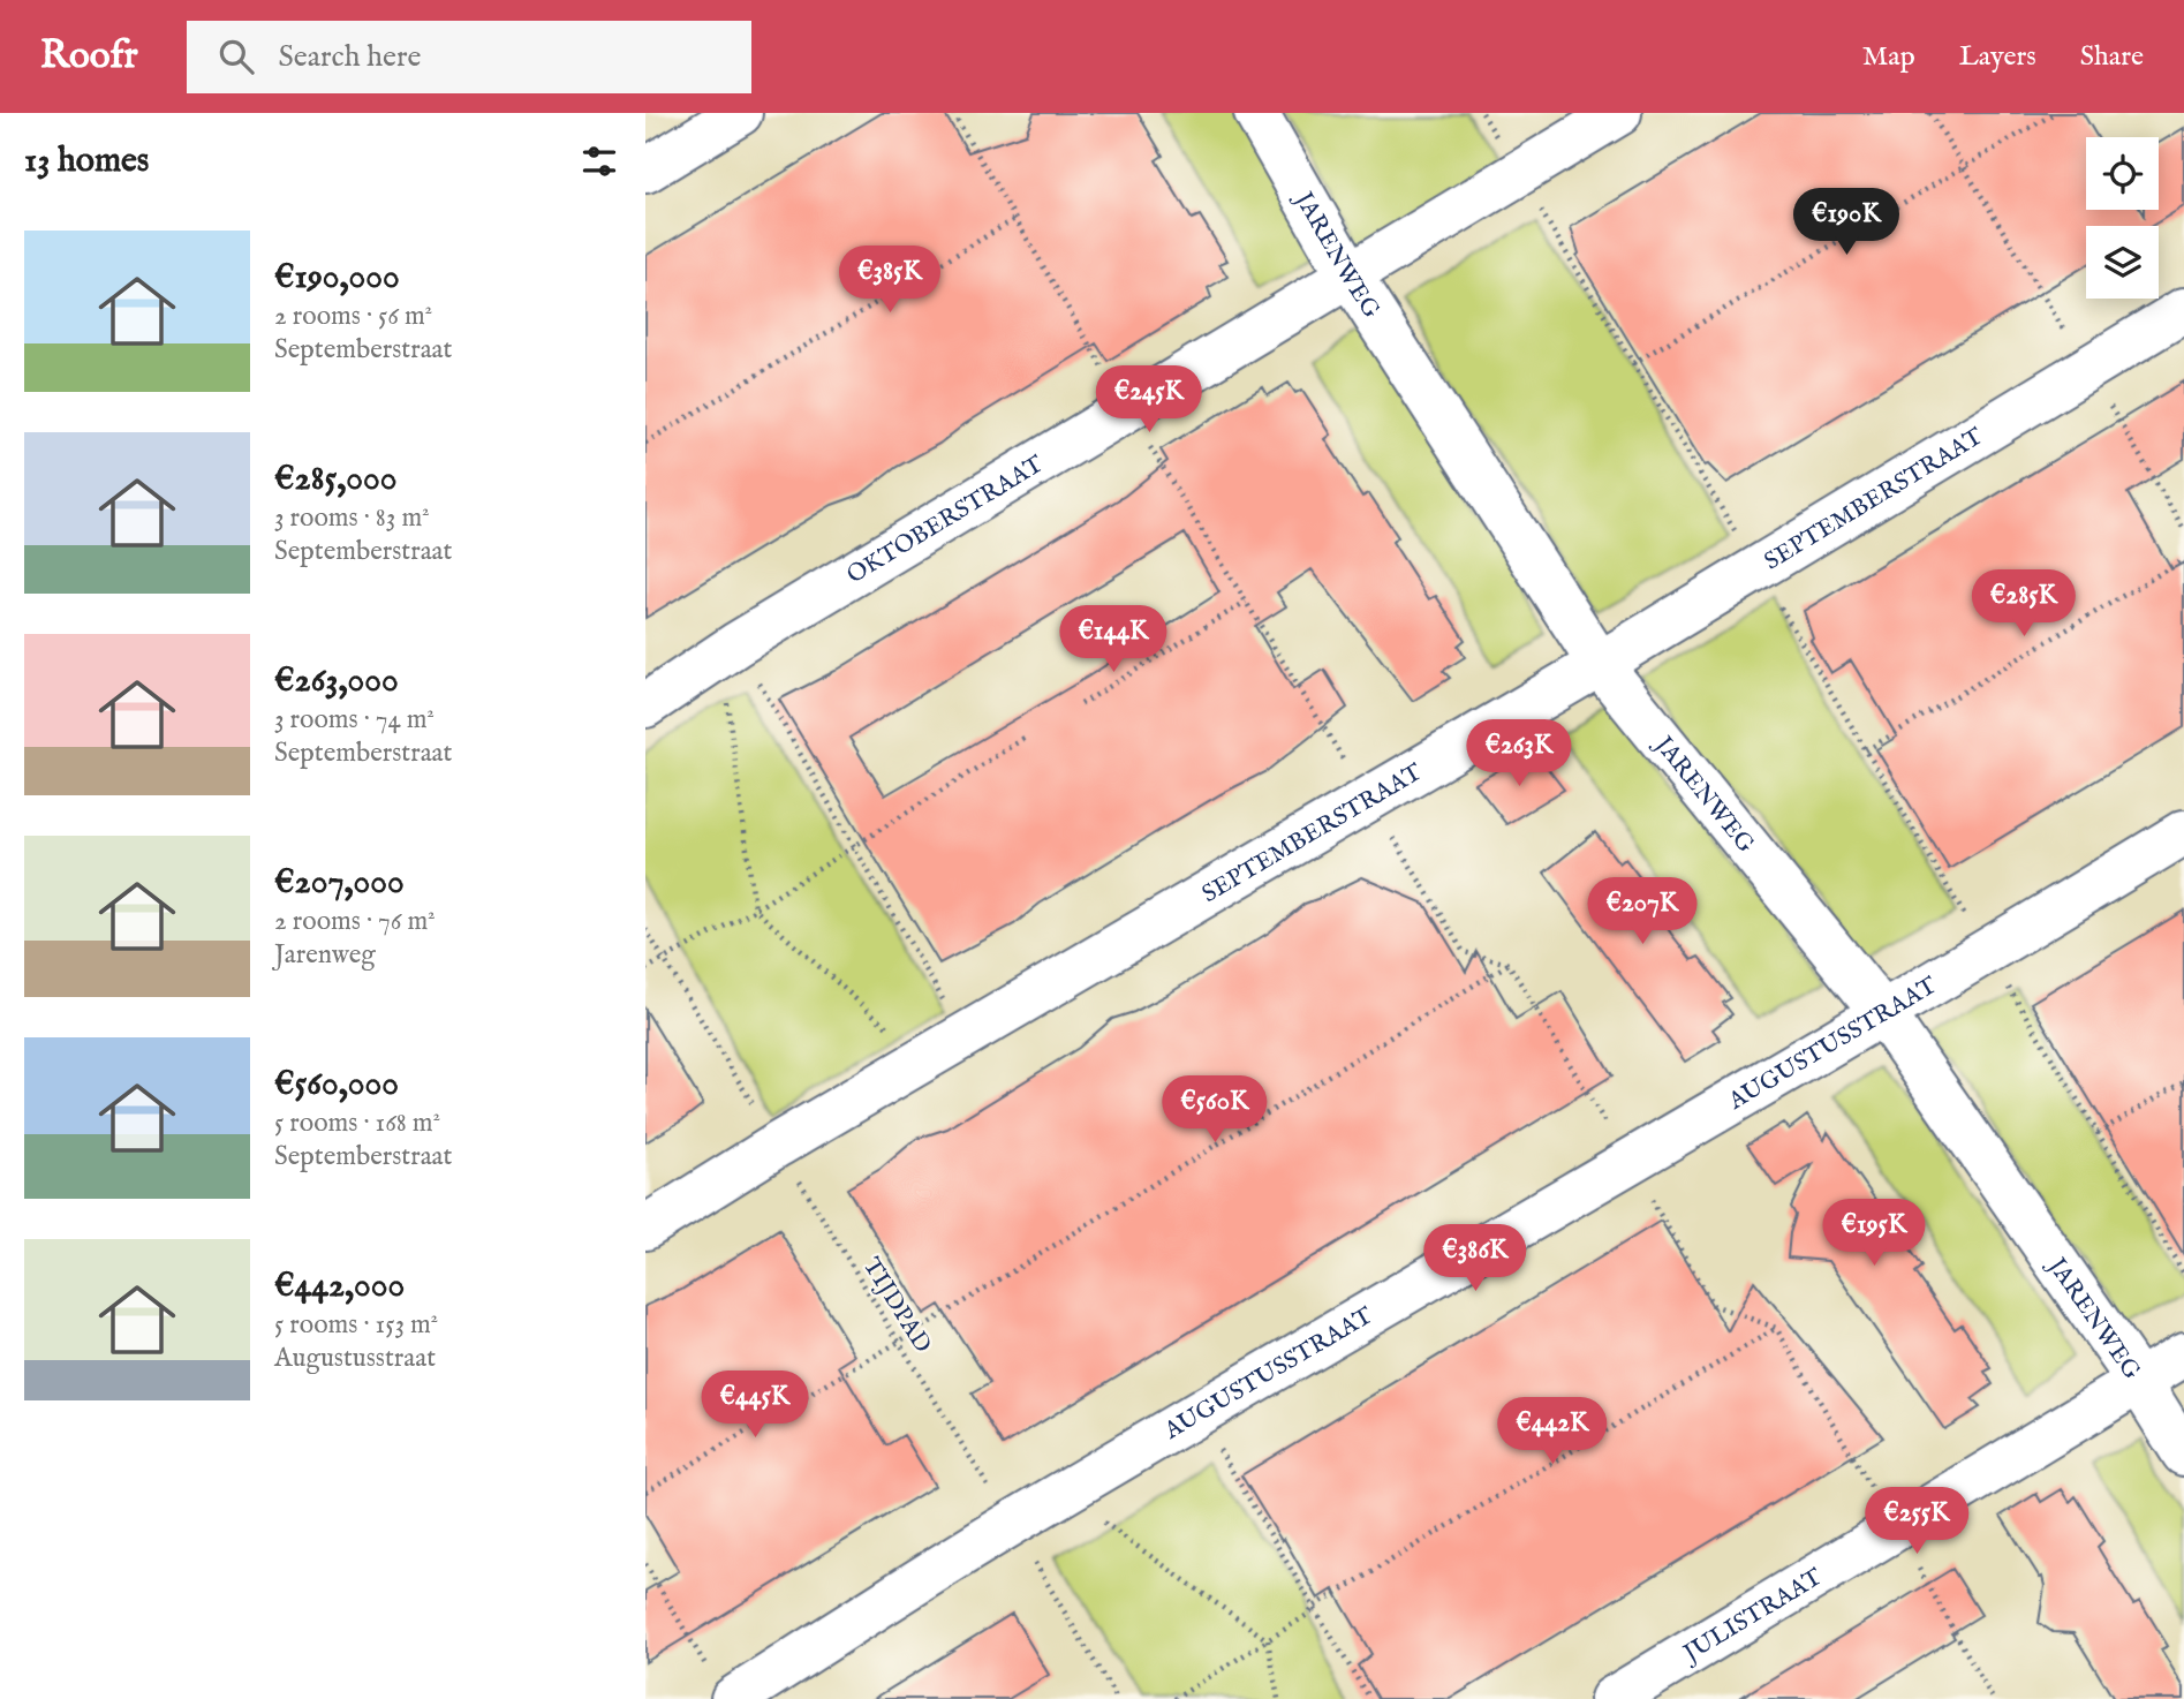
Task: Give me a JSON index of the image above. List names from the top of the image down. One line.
{"streets":{"street":["JARENWEG","SEPTEMBERSTRAAT","OKTOBERSTRAAT","AUGUSTUSSTRAAT","JULISTRAAT"],"path":["TIJDPAD"]},"crossings":[["JARENWEG","SEPTEMBERSTRAAT"],["JARENWEG","OKTOBERSTRAAT"],["JARENWEG","AUGUSTUSSTRAAT"],["JARENWEG","JULISTRAAT"],["SEPTEMBERSTRAAT","TIJDPAD"],["AUGUSTUSSTRAAT","TIJDPAD"]],"page":{"header":"Roofr","search":"Search here","nav":["Map","Layers","Share"],"heading":"13 homes","price":["€190K","€385K","€245K","€285K","€144K","€263K","€207K","€560K","€195K","€386K","€445K","€442K","€255K"],"list":[{"name":"€190,000","note":"2 rooms · 56 m² · Septemberstraat"},{"name":"€285,000","note":"3 rooms · 83 m² · Septemberstraat"},{"name":"€263,000","note":"3 rooms · 74 m² · Septemberstraat"},{"name":"€207,000","note":"2 rooms · 76 m² · Jarenweg"},{"name":"€560,000","note":"5 rooms · 168 m² · Septemberstraat"},{"name":"€442,000","note":"5 rooms · 153 m² · Augustusstraat"}]}}
